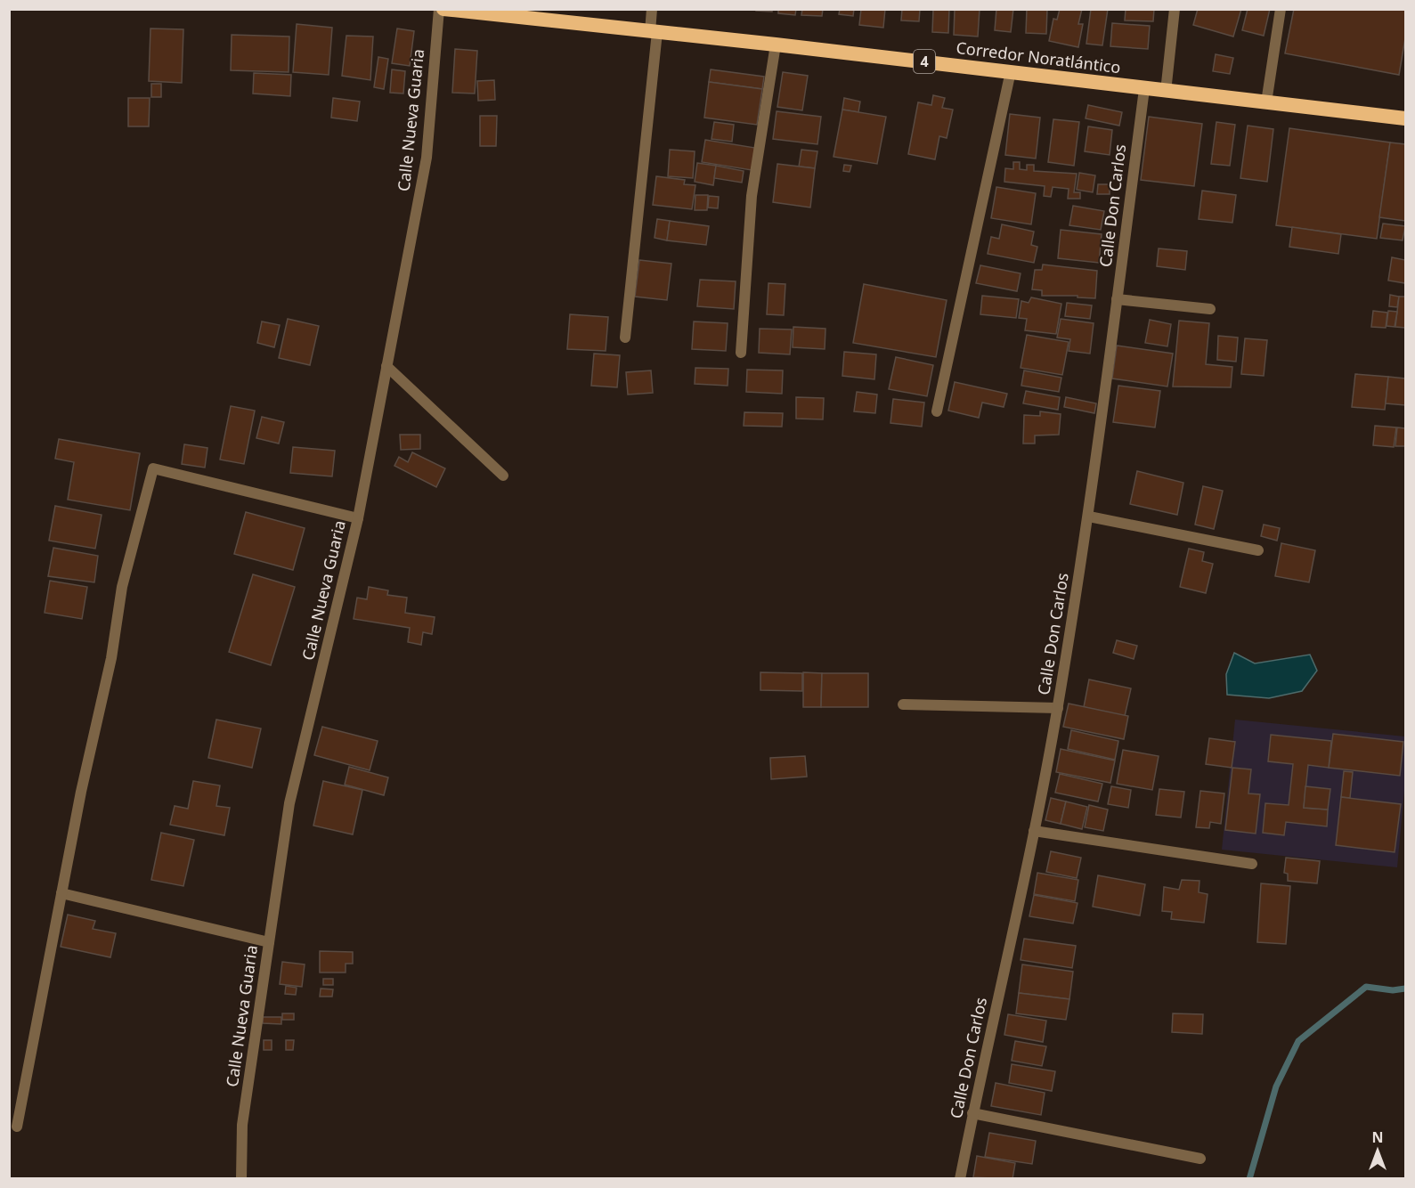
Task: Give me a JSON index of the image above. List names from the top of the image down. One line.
{"streets":{"highway":["Corredor Noratlántico","4"],"street":["Calle Nueva Guaria","Calle Don Carlos"]},"crossings":[["Corredor Noratlántico","Calle Nueva Guaria"],["Corredor Noratlántico","Calle Don Carlos"]],"north":"top"}
